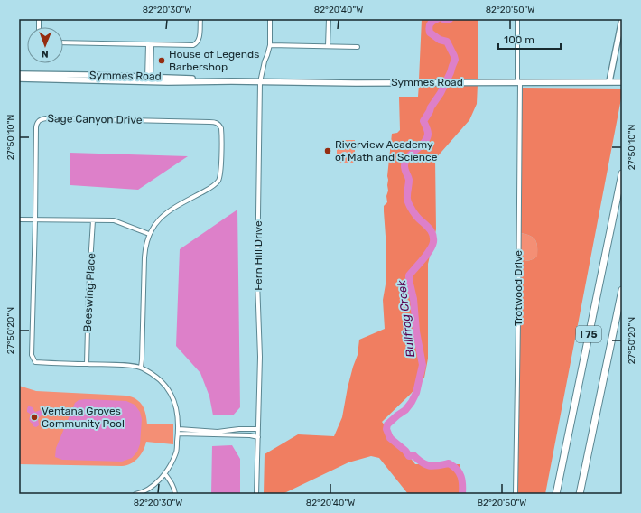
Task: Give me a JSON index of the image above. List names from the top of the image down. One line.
{"streets":{"highway":["I 75"],"street":["Symmes Road","Sage Canyon Drive","Fern Hill Drive","Trotwood Drive","Beeswing Place"]},"crossings":[["Symmes Road","Fern Hill Drive"],["Symmes Road","Trotwood Drive"],["Sage Canyon Drive","Beeswing Place"]],"water":["Bullfrog Creek"],"places":["House of Legends Barbershop","Riverview Academy of Math and Science","Ventana Groves Community Pool"],"scale_bar":"100 m","north":"bottom","coordinates":["82°20'30\"W","82°20'40\"W","82°20'50\"W","27°50'10\"N","27°50'20\"N"]}
